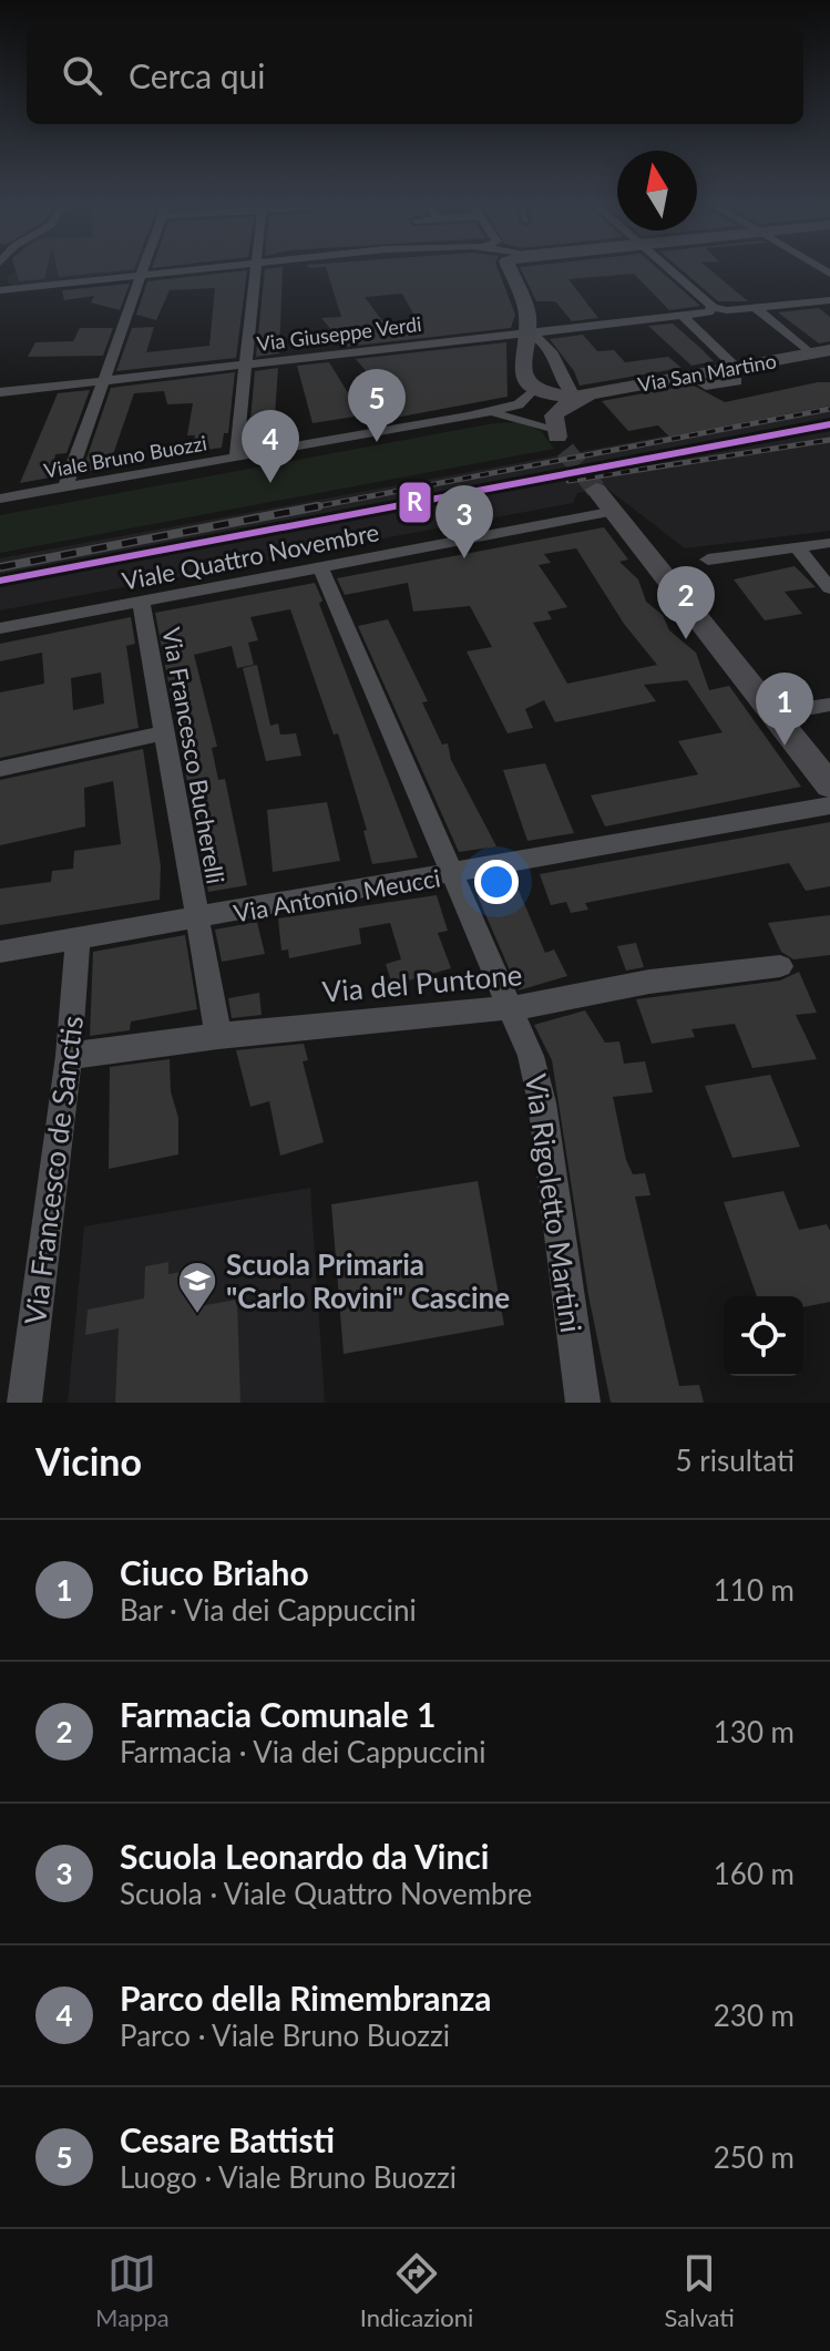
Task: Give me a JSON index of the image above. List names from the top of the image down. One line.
{"streets":{"main road":["Via San Martino"],"street":["Via Giuseppe Verdi","Viale Bruno Buozzi","Viale Quattro Novembre","Via Francesco Bucherelli","Via Antonio Meucci","Via del Puntone","Via Francesco de Sanctis","Via Rigoletto Martini"]},"crossings":[["Viale Quattro Novembre","Via Francesco Bucherelli"],["Viale Quattro Novembre","Via Rigoletto Martini"],["Via Francesco Bucherelli","Via Antonio Meucci"],["Via Francesco Bucherelli","Via del Puntone"],["Via Antonio Meucci","Via Francesco de Sanctis"],["Via Antonio Meucci","Via Rigoletto Martini"],["Via del Puntone","Via Francesco de Sanctis"],["Via del Puntone","Via Rigoletto Martini"]],"places":{"school or university":["Scuola Primaria \"Carlo Rovini\" Cascine"]},"lines":["transit line R"],"north":"top","page":{"search":"Cerca qui","pins":["5","4","3","2","1"],"heading":["Vicino","5 risultati"],"list":[{"mark":"1","name":"Ciuco Briaho","note":"Bar · Via dei Cappuccini","value":"110 m"},{"mark":"2","name":"Farmacia Comunale 1","note":"Farmacia · Via dei Cappuccini","value":"130 m"},{"mark":"3","name":"Scuola Leonardo da Vinci","note":"Scuola · Viale Quattro Novembre","value":"160 m"},{"mark":"4","name":"Parco della Rimembranza","note":"Parco · Viale Bruno Buozzi","value":"230 m"},{"mark":"5","name":"Cesare Battisti","note":"Luogo · Viale Bruno Buozzi","value":"250 m"}],"nav":["Mappa","Indicazioni","Salvati"]}}
